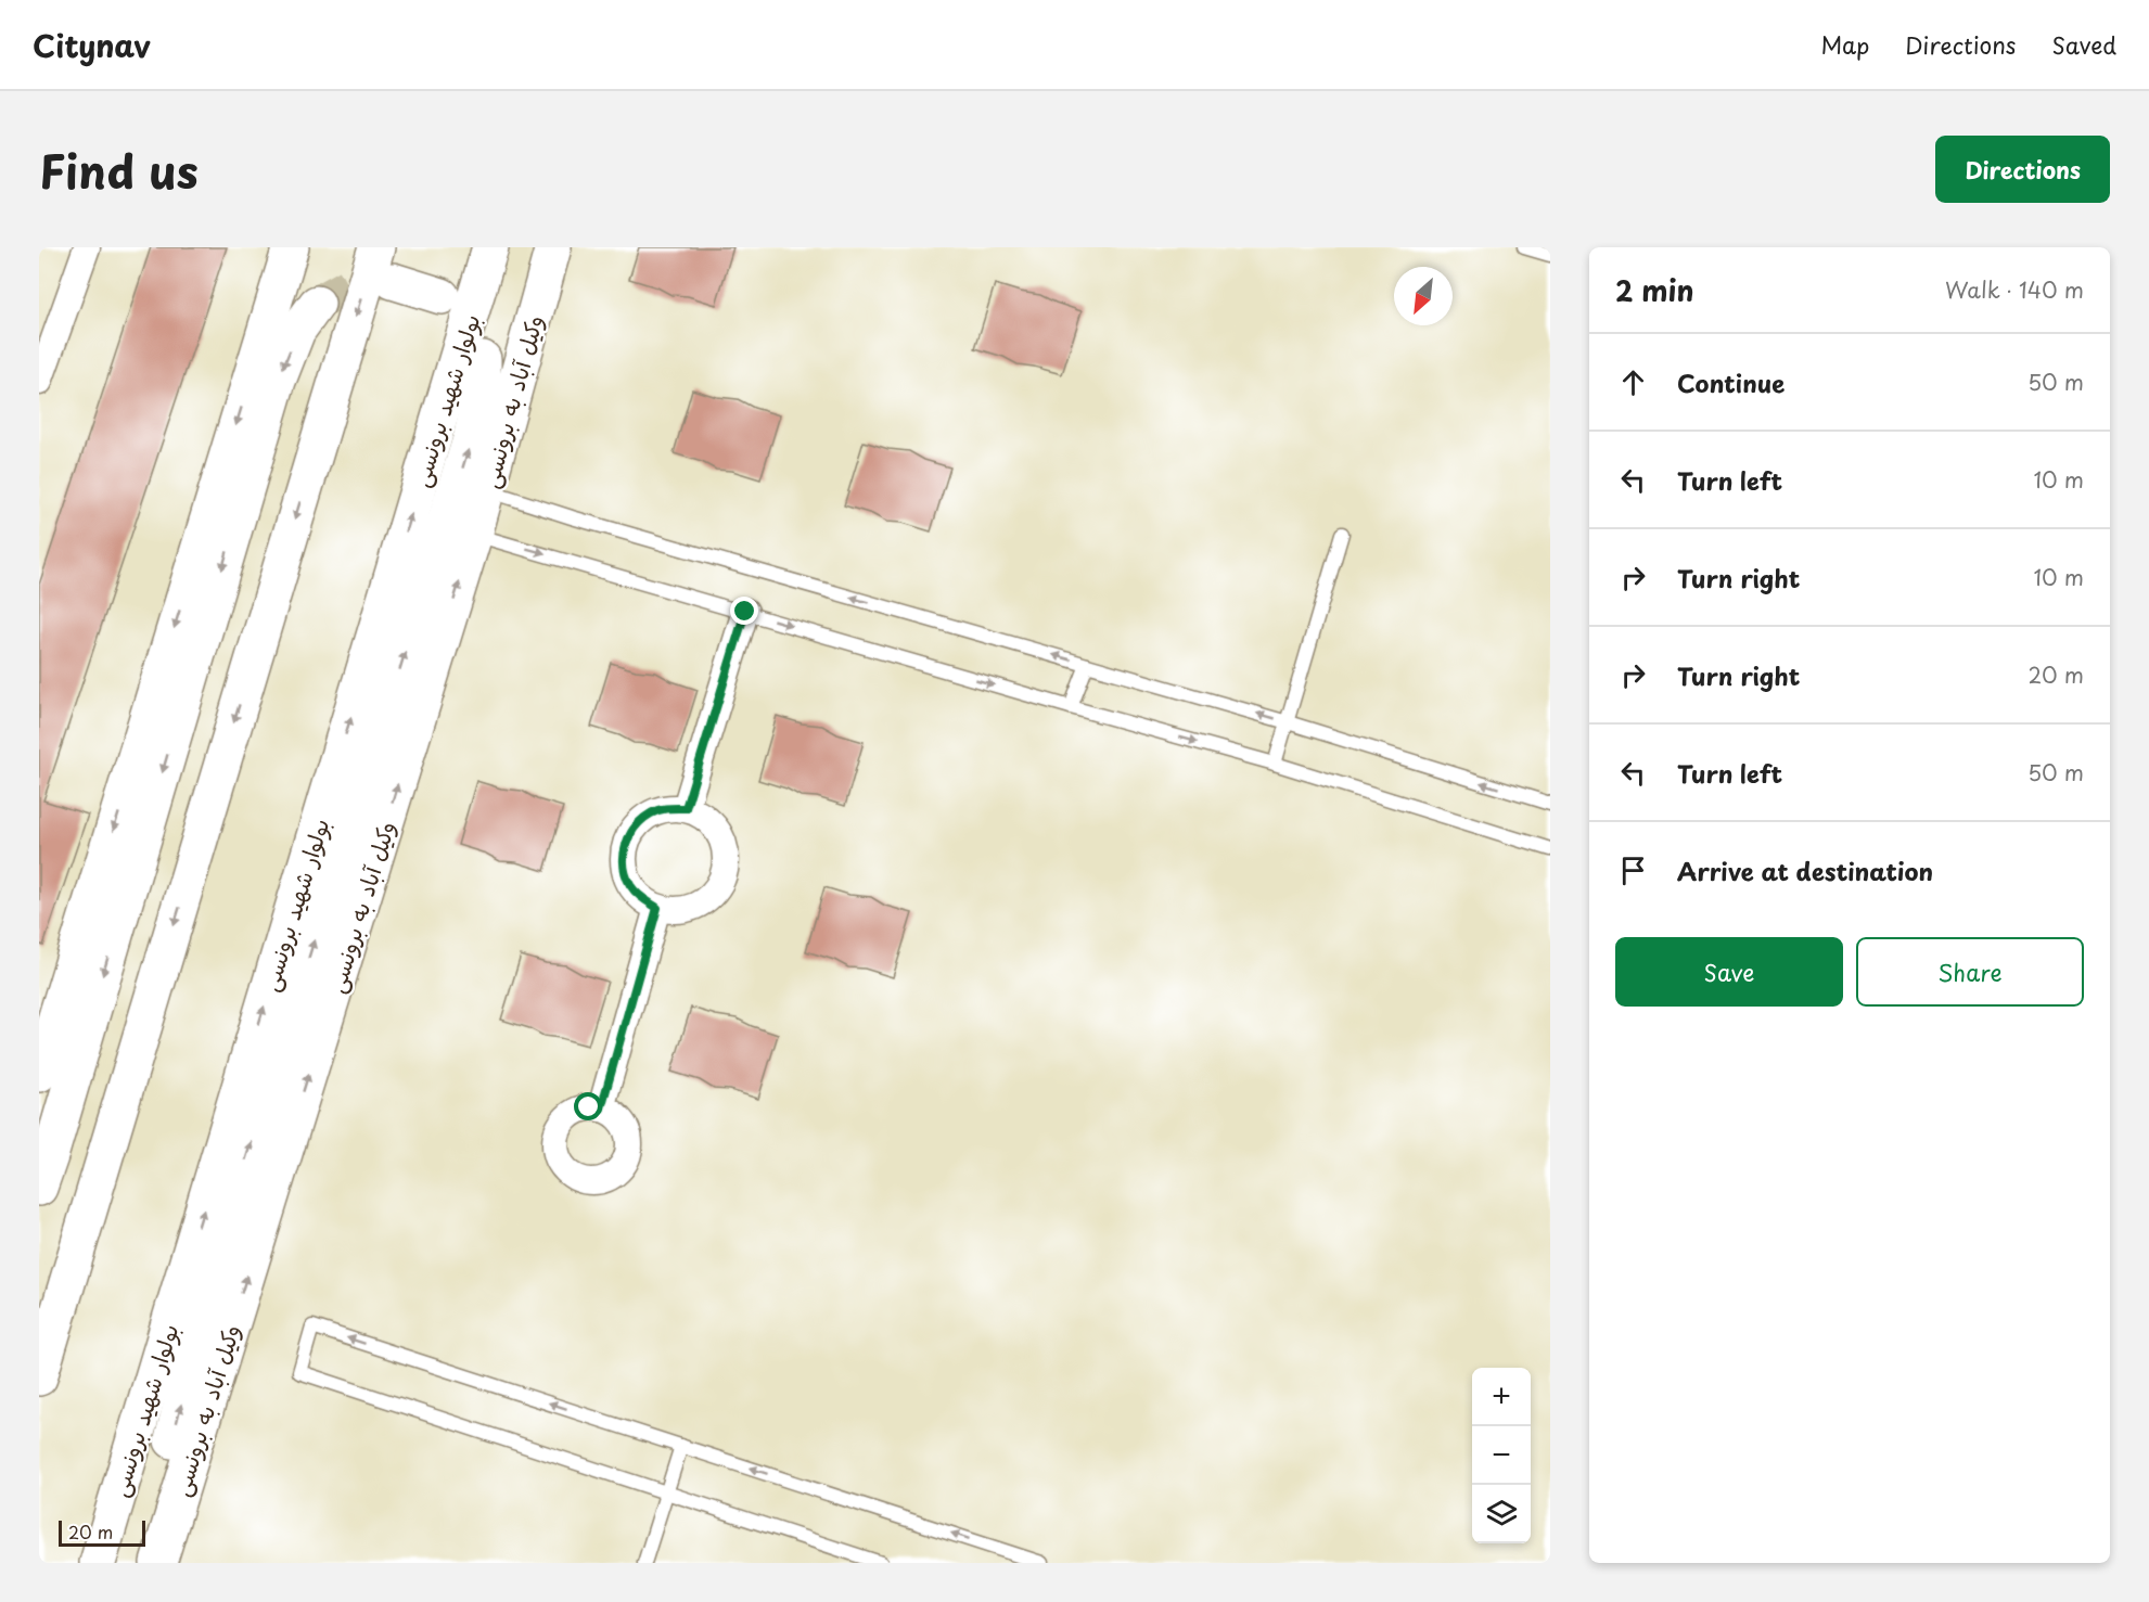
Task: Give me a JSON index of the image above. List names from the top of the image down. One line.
{"streets":{"main road":["بولوار شهید برونسی","وکیل آباد به برونسی"]},"scale_bar":"20 m","north":"bottom left","page":{"header":"Citynav","nav":["Map","Directions","Saved"],"title":"Find us","buttons":["Directions",["Save","Share"]],"heading":["2 min","Walk · 140 m"],"list":[["Continue","50 m"],["Turn left","10 m"],["Turn right","10 m"],["Turn right","20 m"],["Turn left","50 m"],"Arrive at destination"],"map_buttons":["+","−"],"scale":"20 m"}}
